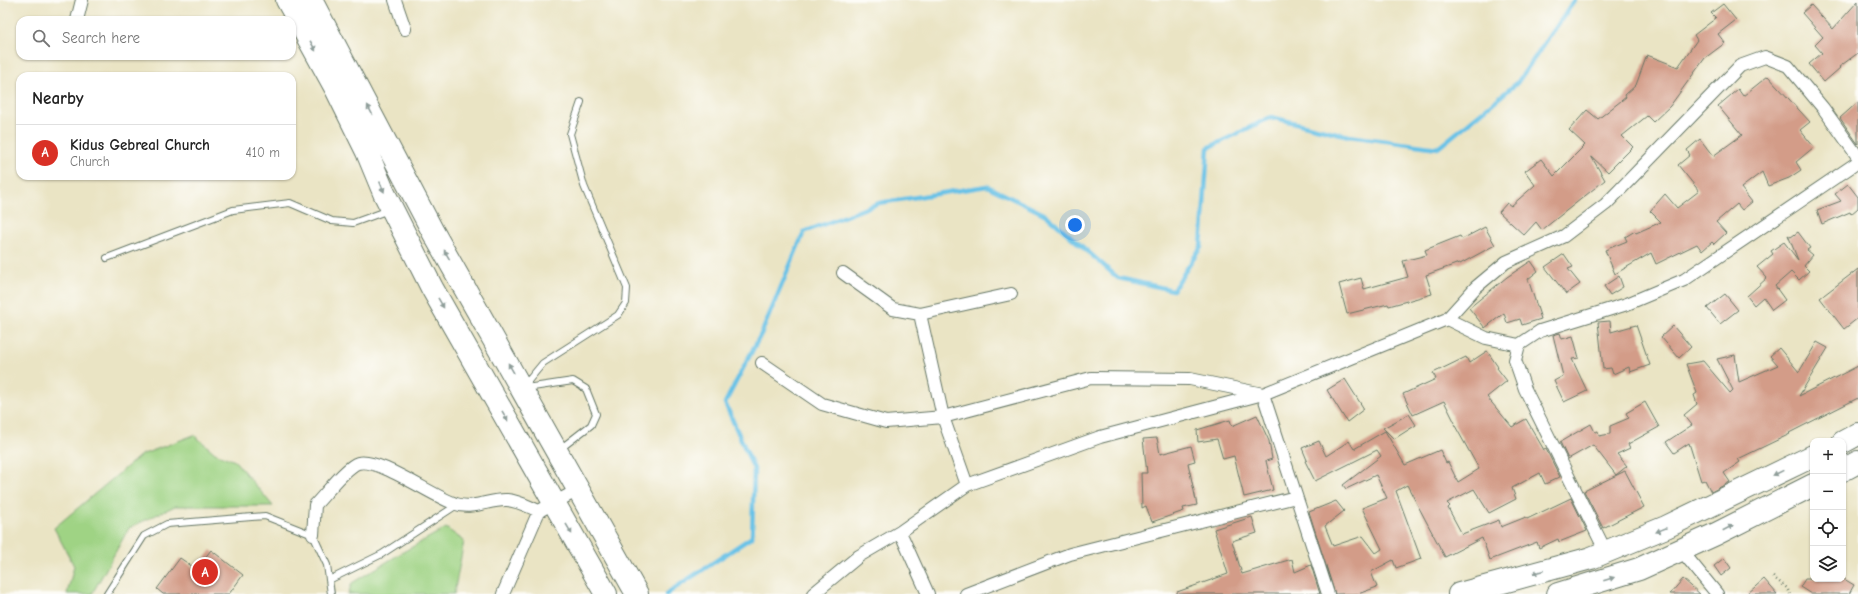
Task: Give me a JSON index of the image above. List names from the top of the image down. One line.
{"page":{"search":"Search here","heading":"Nearby","list":[{"mark":"A","name":"Kidus Gebreal Church","note":"Church","value":"410 m"}],"map_buttons":["+","−"],"pins":"A"}}
